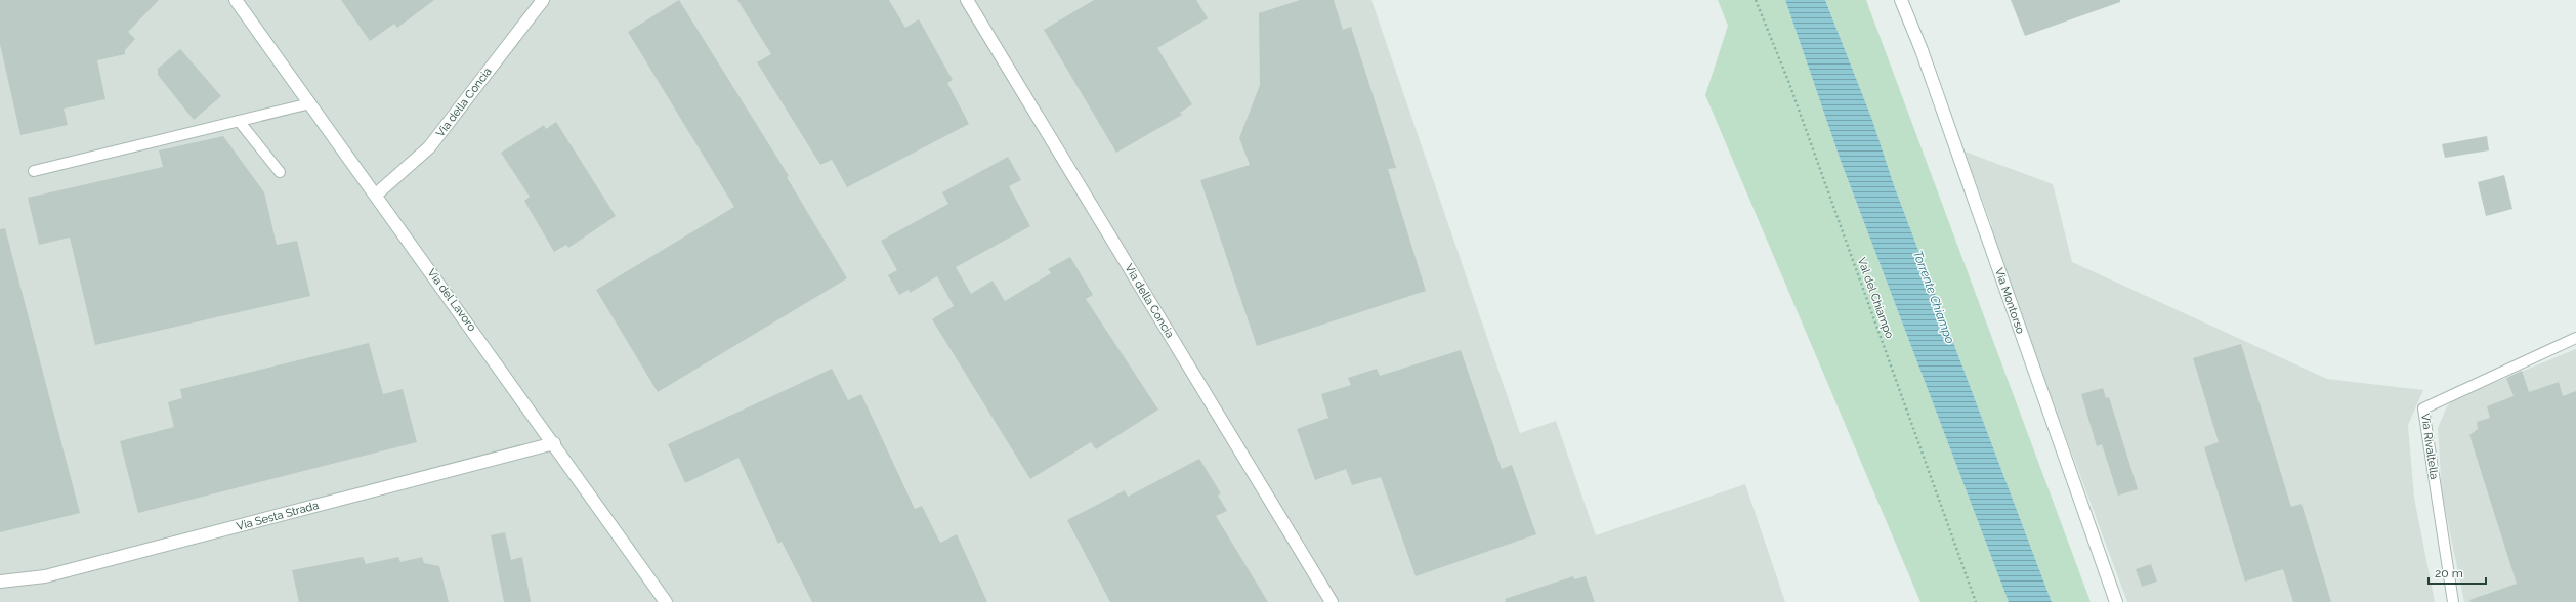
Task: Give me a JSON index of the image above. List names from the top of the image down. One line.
{"streets":{"street":["Via della Concia","Via del Lavoro","Via Montorso","Via Sesta Strada"],"lane":["Via Rivaltella"],"path":["Val del Chiampo"]},"crossings":[["Via della Concia","Via del Lavoro"],["Via del Lavoro","Via Sesta Strada"]],"water":["Torrente Chiampo"],"scale_bar":"20 m"}
